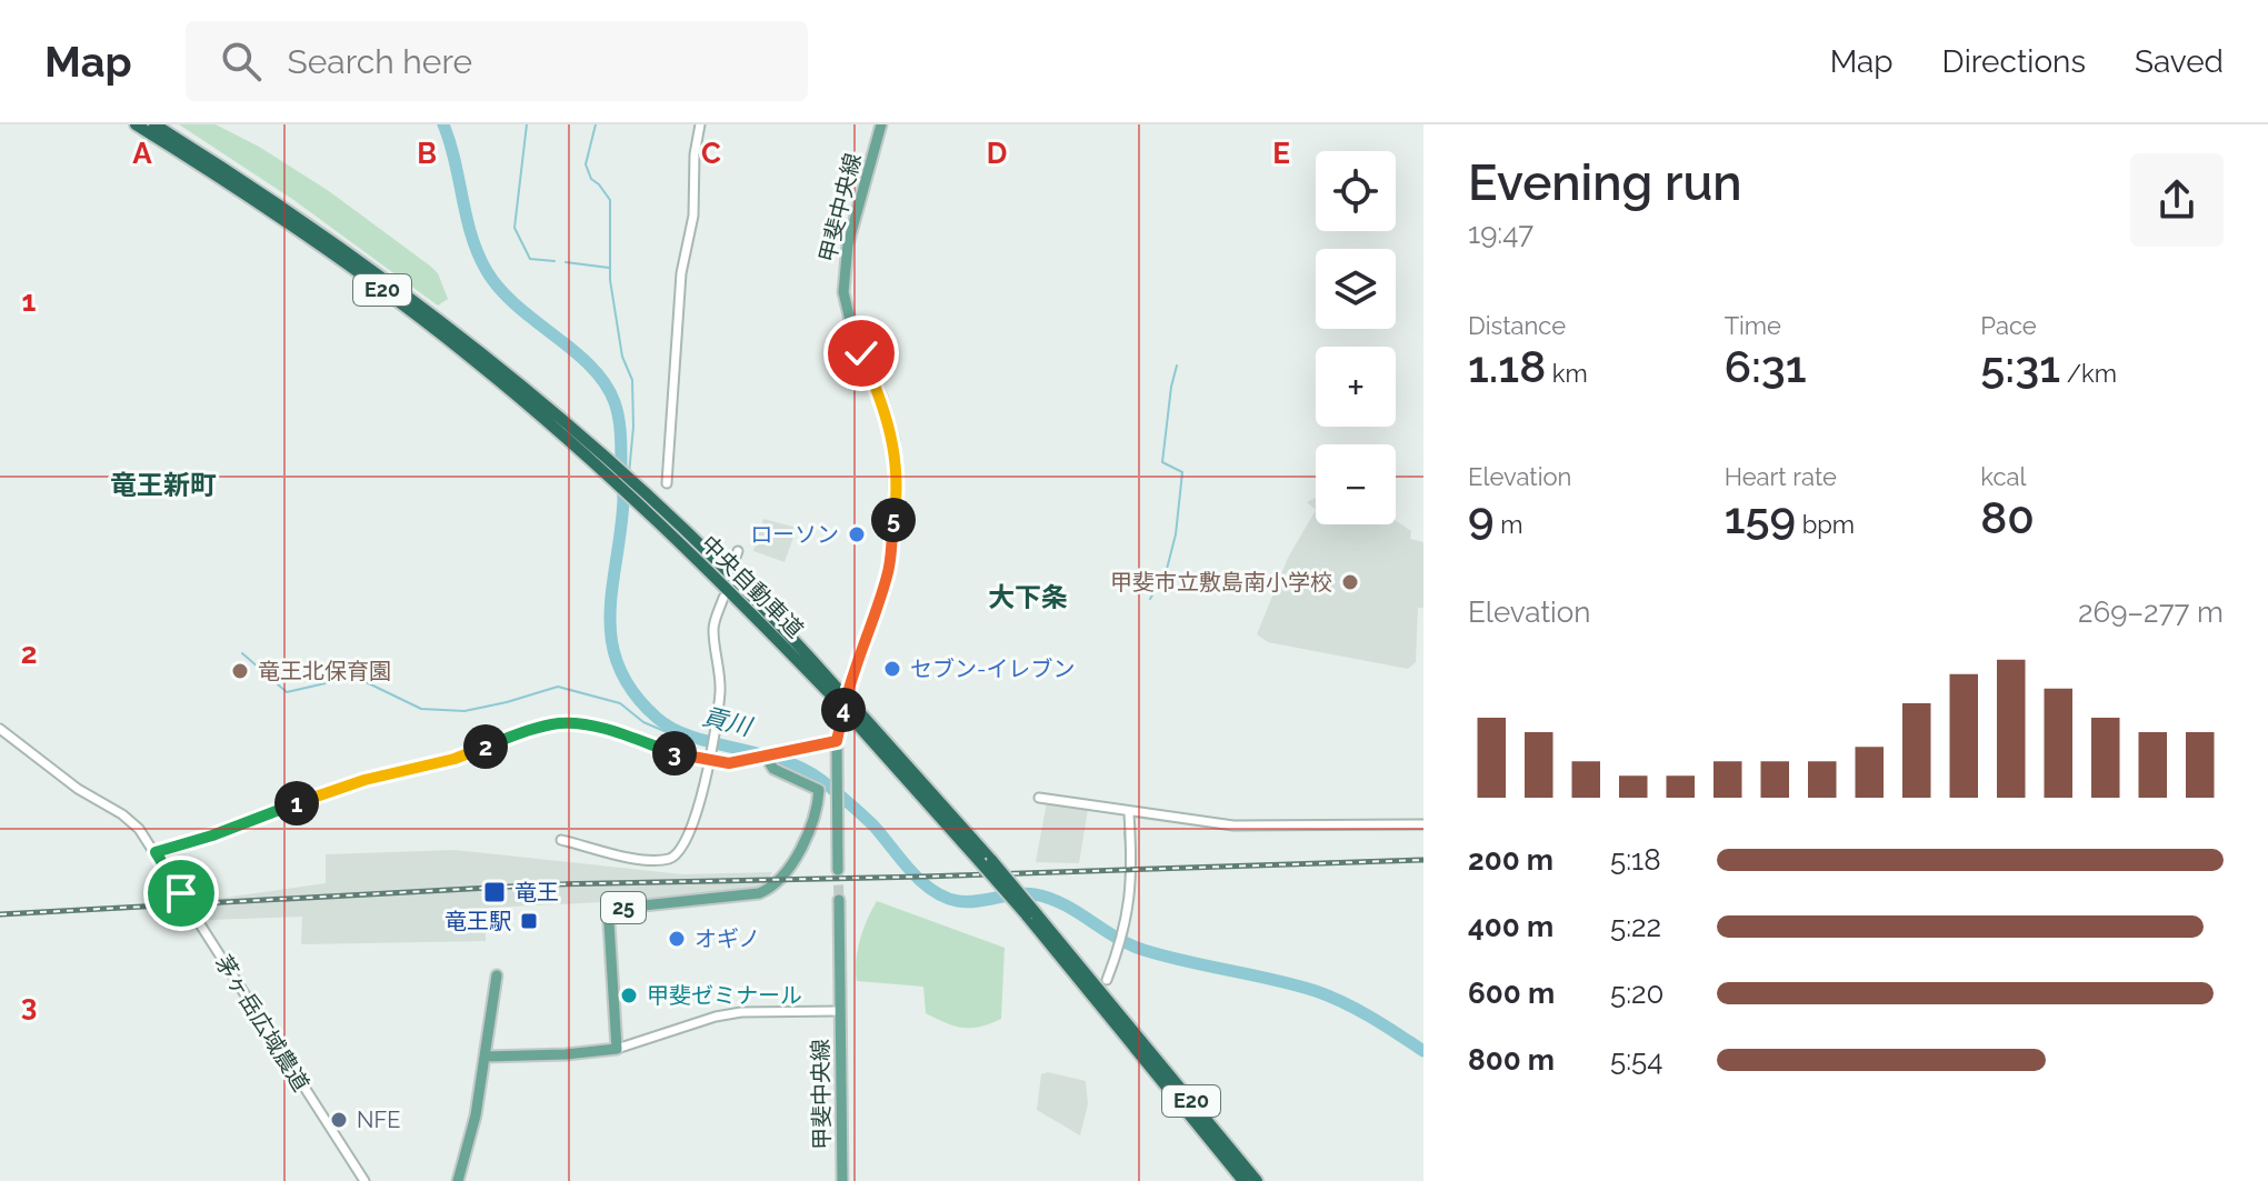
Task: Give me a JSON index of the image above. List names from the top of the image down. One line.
{"streets":{"highway":["E20","中央自動車道"],"main road":["甲斐中央線","25"],"street":["茅ヶ岳広域農道"]},"districts":["竜王新町","大下条"],"water":["貢川"],"places":{"other":["ローソン","甲斐市立敷島南小学校","セブン-イレブン","竜王北保育園","オギノ","甲斐ゼミナール","NFE"],"transit":["竜王","竜王駅"]},"page":{"header":"Map","search":"Search here","nav":["Map","Directions","Saved"],"heading":["Evening run","19:47"],"map_buttons":["+","−"],"stats":[["Distance","1.18 km"],["Time","6:31"],["Pace","5:31 /km"],["Elevation","9 m"],["Heart rate","159 bpm"],["kcal","80"]],"pins":["5","4","2","3","1"],"chart":["Elevation","269–277 m"],"list":[{"name":"200 m","note":"5:18"},{"name":"400 m","note":"5:22"},{"name":"600 m","note":"5:20"},{"name":"800 m","note":"5:54"}]},"grid":{"columns":["A","B","C","D","E"],"rows":["1","2","3"]}}
